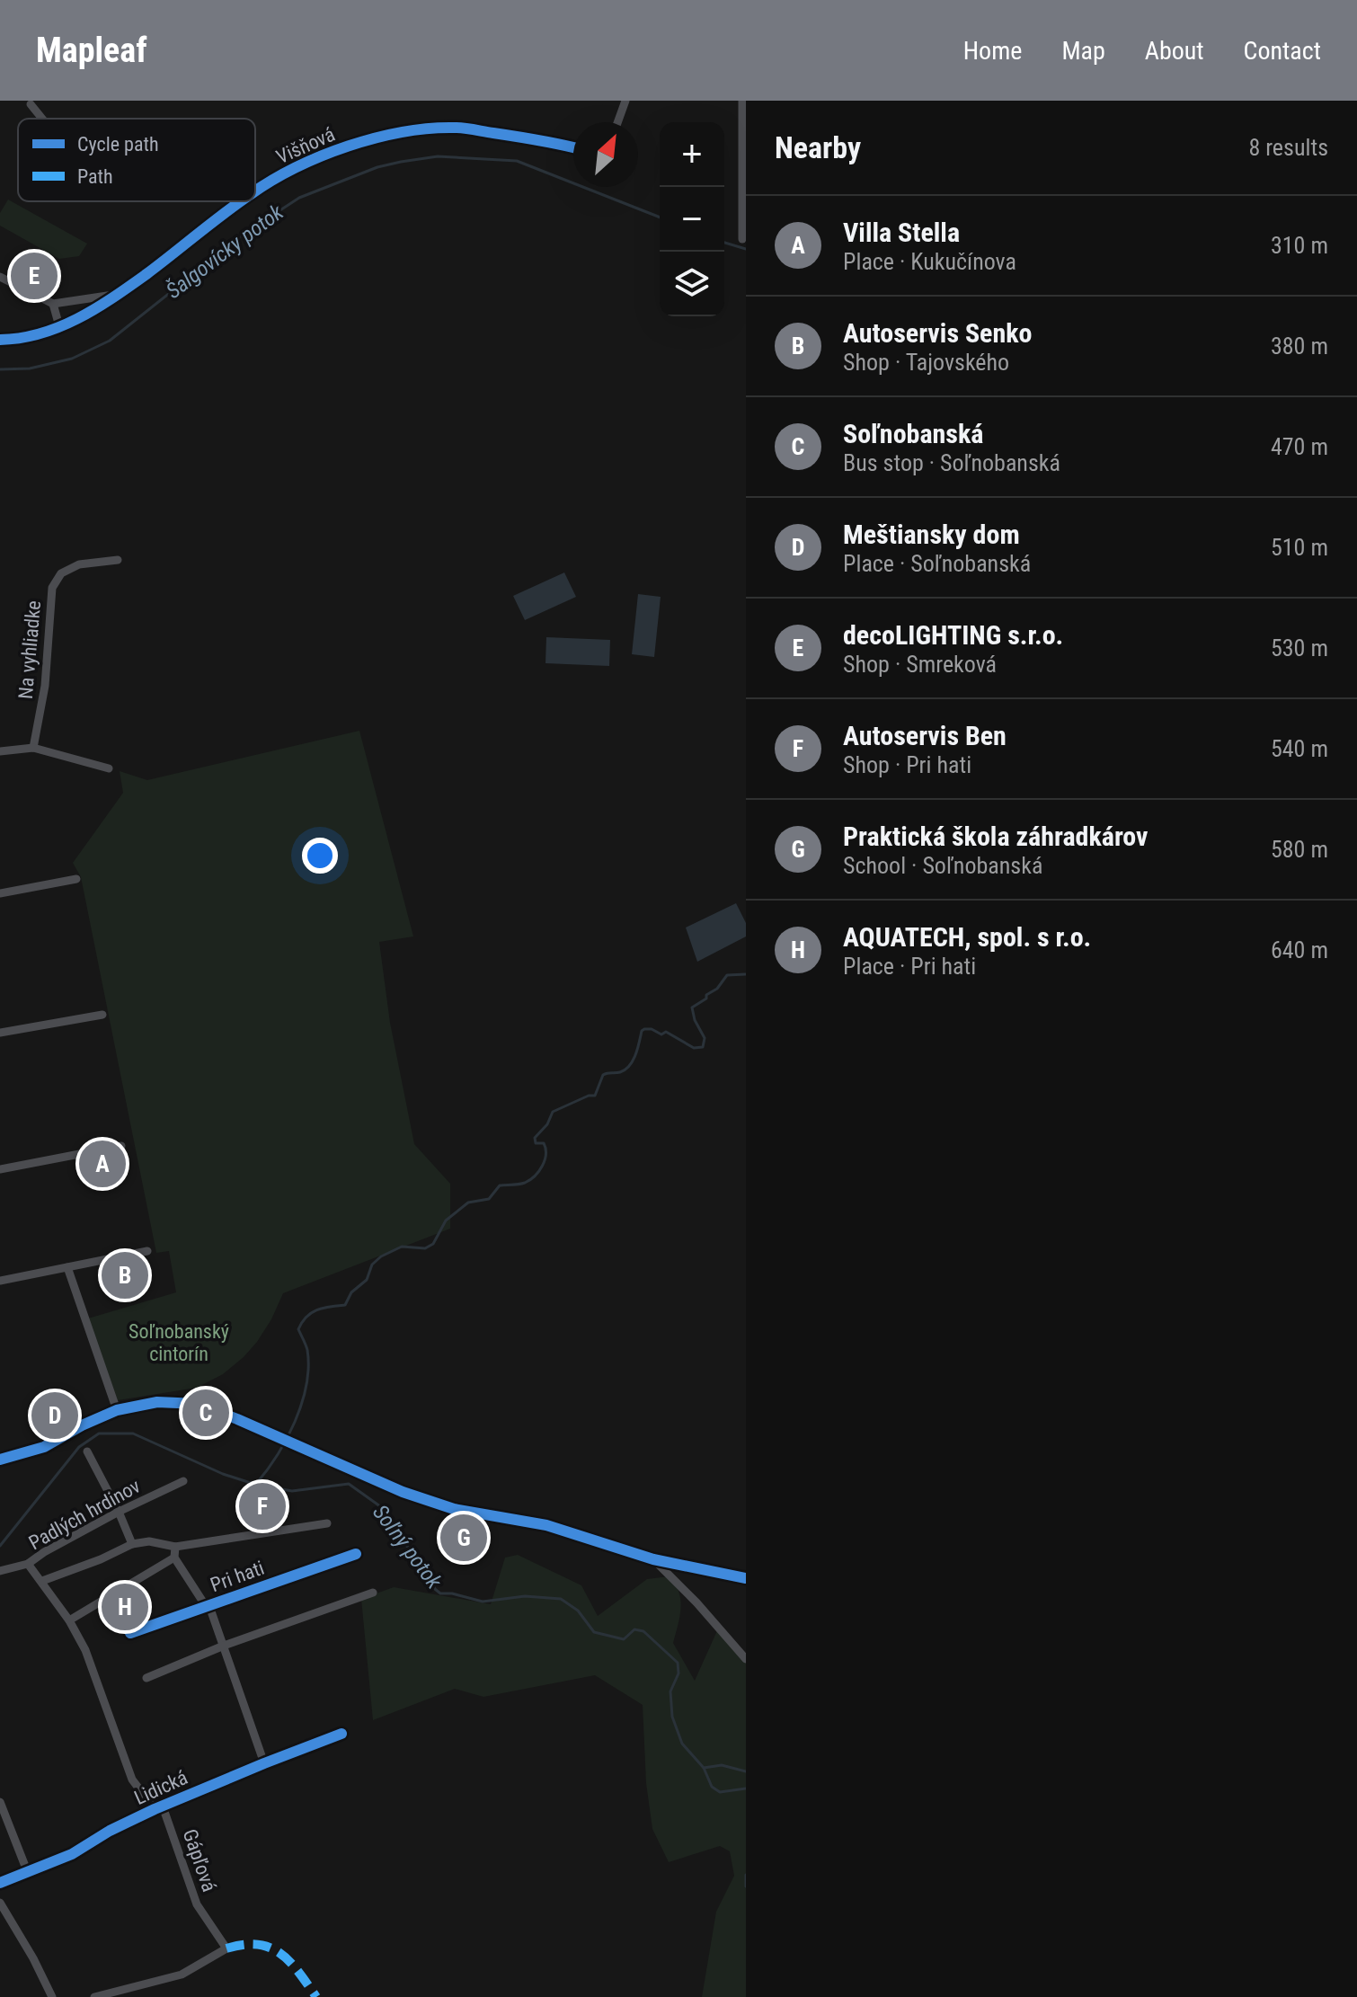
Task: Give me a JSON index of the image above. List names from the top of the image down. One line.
{"streets":{"street":["Višňová","Na vyhliadke","Padlých hrdinov","Pri hati","Lidická","Gápľová"]},"crossings":[["Pri hati","Lidická"],["Lidická","Gápľová"]],"water":["Šalgovícky potok","Soľný potok"],"parks":["Soľnobanský cintorín"],"legend":["Cycle path","Path"],"north":"top right","page":{"header":"Mapleaf","nav":["Home","Map","About","Contact"],"heading":["Nearby","8 results"],"map_buttons":["+","−"],"list":[{"mark":"A","name":"Villa Stella","note":"Place · Kukučínova","value":"310 m"},{"mark":"B","name":"Autoservis Senko","note":"Shop · Tajovského","value":"380 m"},{"mark":"C","name":"Soľnobanská","note":"Bus stop · Soľnobanská","value":"470 m"},{"mark":"D","name":"Meštiansky dom","note":"Place · Soľnobanská","value":"510 m"},{"mark":"E","name":"decoLIGHTING s.r.o.","note":"Shop · Smreková","value":"530 m"},{"mark":"F","name":"Autoservis Ben","note":"Shop · Pri hati","value":"540 m"},{"mark":"G","name":"Praktická škola záhradkárov","note":"School · Soľnobanská","value":"580 m"},{"mark":"H","name":"AQUATECH, spol. s r.o.","note":"Place · Pri hati","value":"640 m"}],"pins":["E","A","B","C","D","F","G","H"]}}
